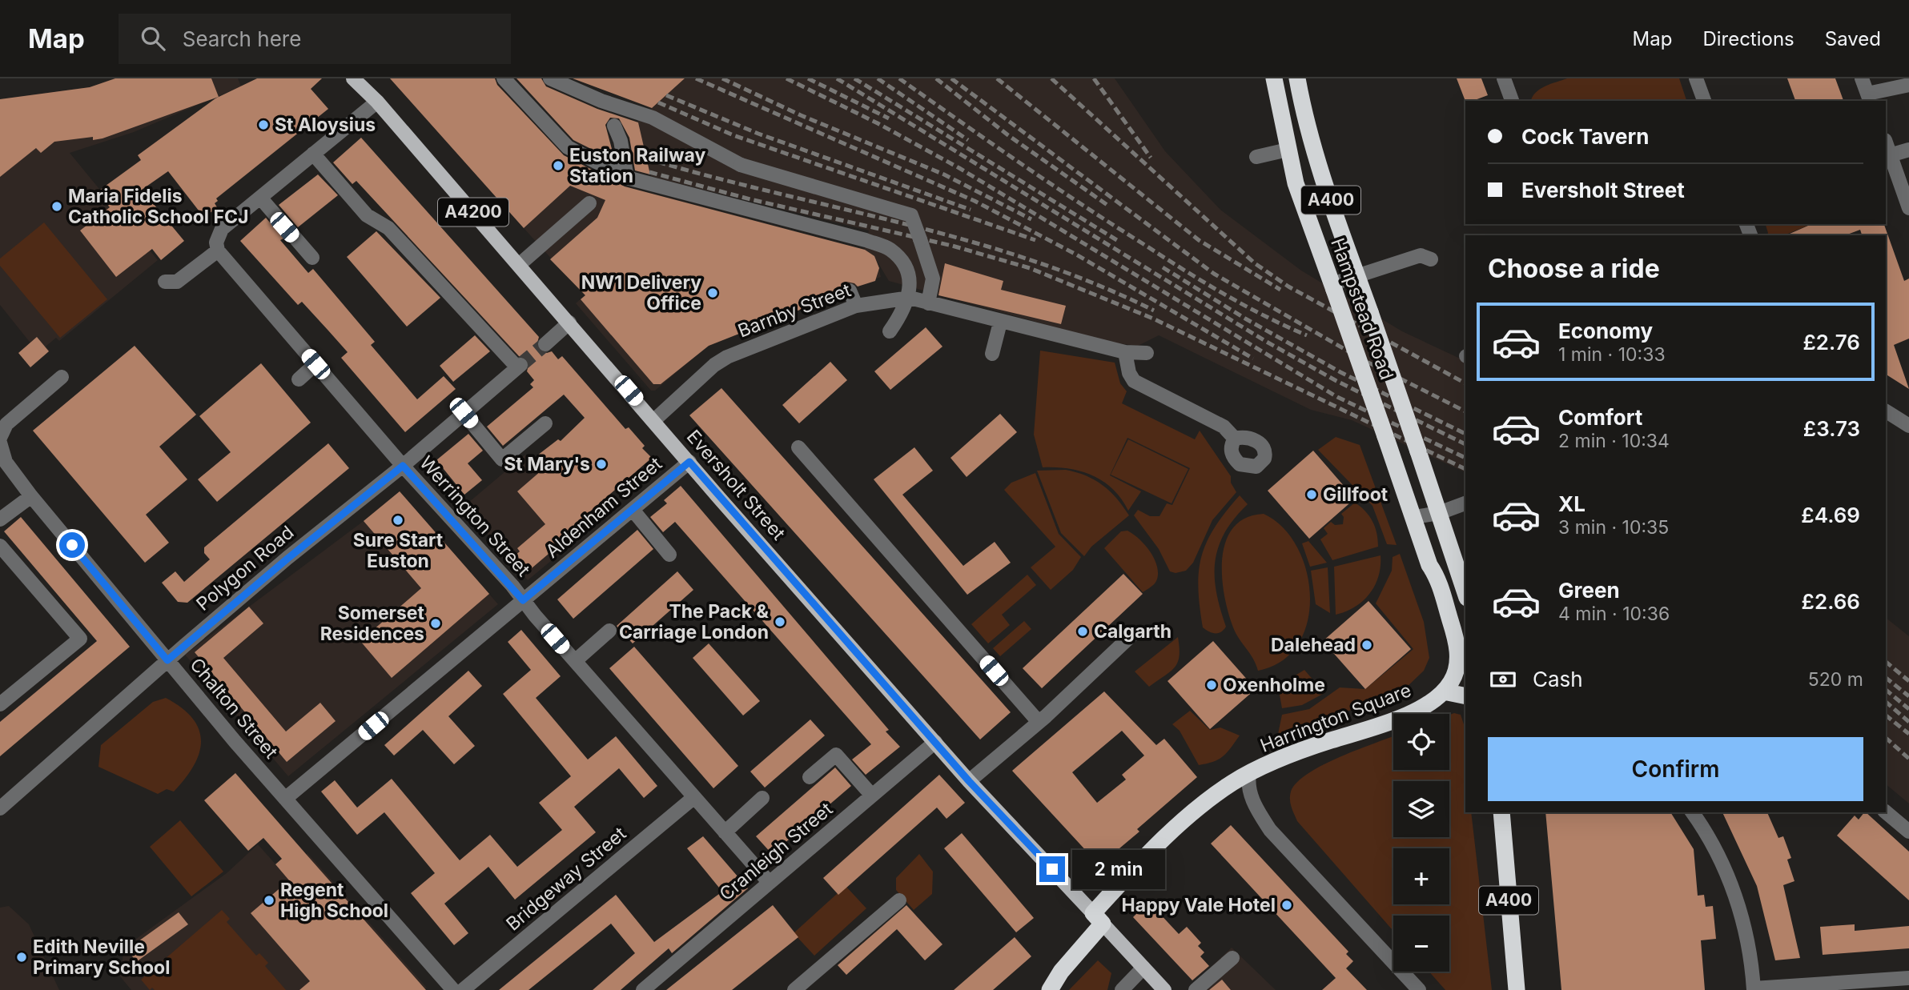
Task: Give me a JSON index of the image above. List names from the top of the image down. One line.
{"streets":{"highway":["A400","Hampstead Road","Harrington Square"],"main road":["A4200","Eversholt Street"],"street":["Barnby Street","Aldenham Street","Werrington Street","Polygon Road","Chalton Street","Cranleigh Street","Bridgeway Street"]},"crossings":[["A400","A4200"],["A400","Eversholt Street"],["A400","Harrington Square"],["A4200","Eversholt Street"],["Hampstead Road","Harrington Square"],["Barnby Street","Eversholt Street"],["Eversholt Street","Aldenham Street"],["Eversholt Street","Cranleigh Street"],["Aldenham Street","Werrington Street"],["Aldenham Street","Chalton Street"],["Werrington Street","Polygon Road"],["Werrington Street","Cranleigh Street"],["Werrington Street","Bridgeway Street"],["Polygon Road","Chalton Street"]],"places":["St Aloysius","Euston Railway Station","Maria Fidelis Catholic School FCJ","NW1 Delivery Office","St Mary's","Gillfoot","Sure Start Euston","The Pack & Carriage London","Somerset Residences","Calgarth","Dalehead","Oxenholme","Regent High School","Happy Vale Hotel","Edith Neville Primary School"],"page":{"header":"Map","search":"Search here","nav":["Map","Directions","Saved"],"banner":["Cock Tavern","Eversholt Street"],"heading":"Choose a ride","list":[{"name":"Economy","note":"1 min · 10:33","value":"£2.76"},{"name":"Comfort","note":"2 min · 10:34","value":"£3.73"},{"name":"XL","note":"3 min · 10:35","value":"£4.69"},{"name":"Green","note":"4 min · 10:36","value":"£2.66"}],"pay":["Cash","520 m"],"map_buttons":["+","−"],"buttons":"Confirm","bubble":"2 min"}}
